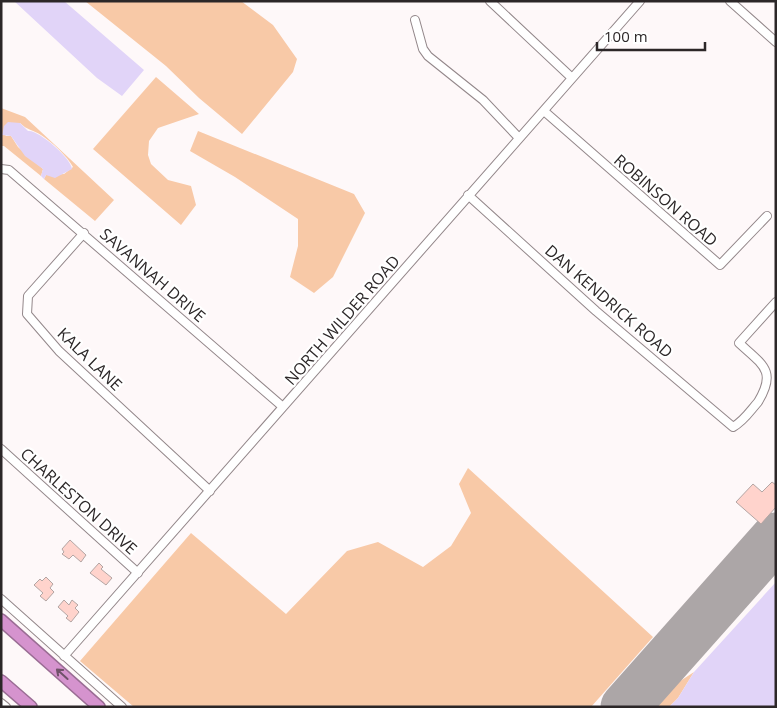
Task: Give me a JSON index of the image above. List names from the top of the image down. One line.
{"streets":{"street":["ROBINSON ROAD","SAVANNAH DRIVE","DAN KENDRICK ROAD","NORTH WILDER ROAD","KALA LANE","CHARLESTON DRIVE"]},"crossings":[["ROBINSON ROAD","NORTH WILDER ROAD"],["SAVANNAH DRIVE","NORTH WILDER ROAD"],["SAVANNAH DRIVE","KALA LANE"],["DAN KENDRICK ROAD","NORTH WILDER ROAD"],["NORTH WILDER ROAD","KALA LANE"],["NORTH WILDER ROAD","CHARLESTON DRIVE"]],"scale_bar":"100 m"}
